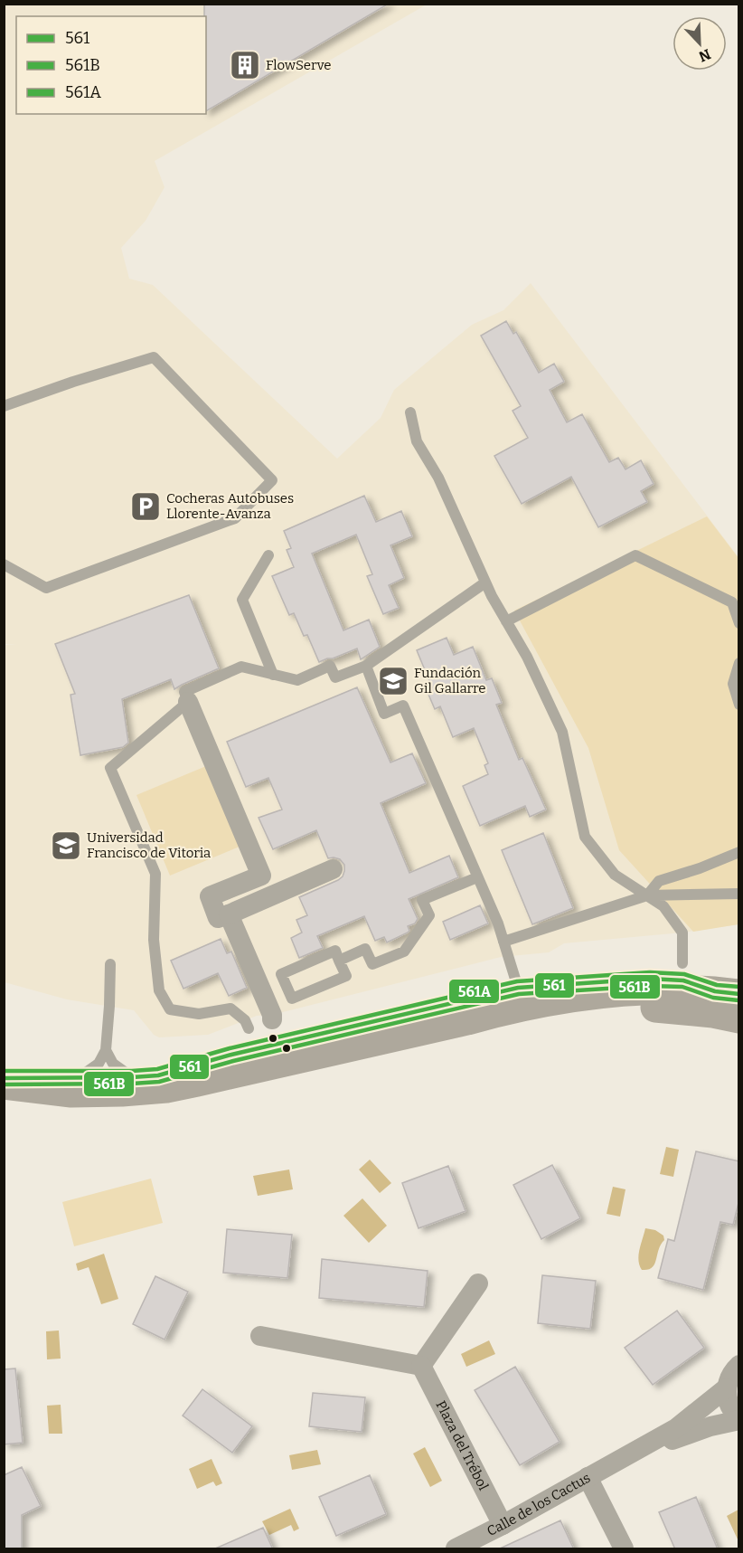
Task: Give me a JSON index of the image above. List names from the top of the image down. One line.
{"streets":{"street":["Plaza del Trébol","Calle de los Cactus"]},"crossings":[["Plaza del Trébol","Calle de los Cactus"]],"places":{"building":["FlowServe"],"parking":["Cocheras Autobuses Llorente-Avanza"],"school or university":["Fundación Gil Gallarre","Universidad Francisco de Vitoria"]},"lines":["transit line 561A","transit line 561","transit line 561B"],"legend":["561","561B","561A"],"north":"bottom right"}
